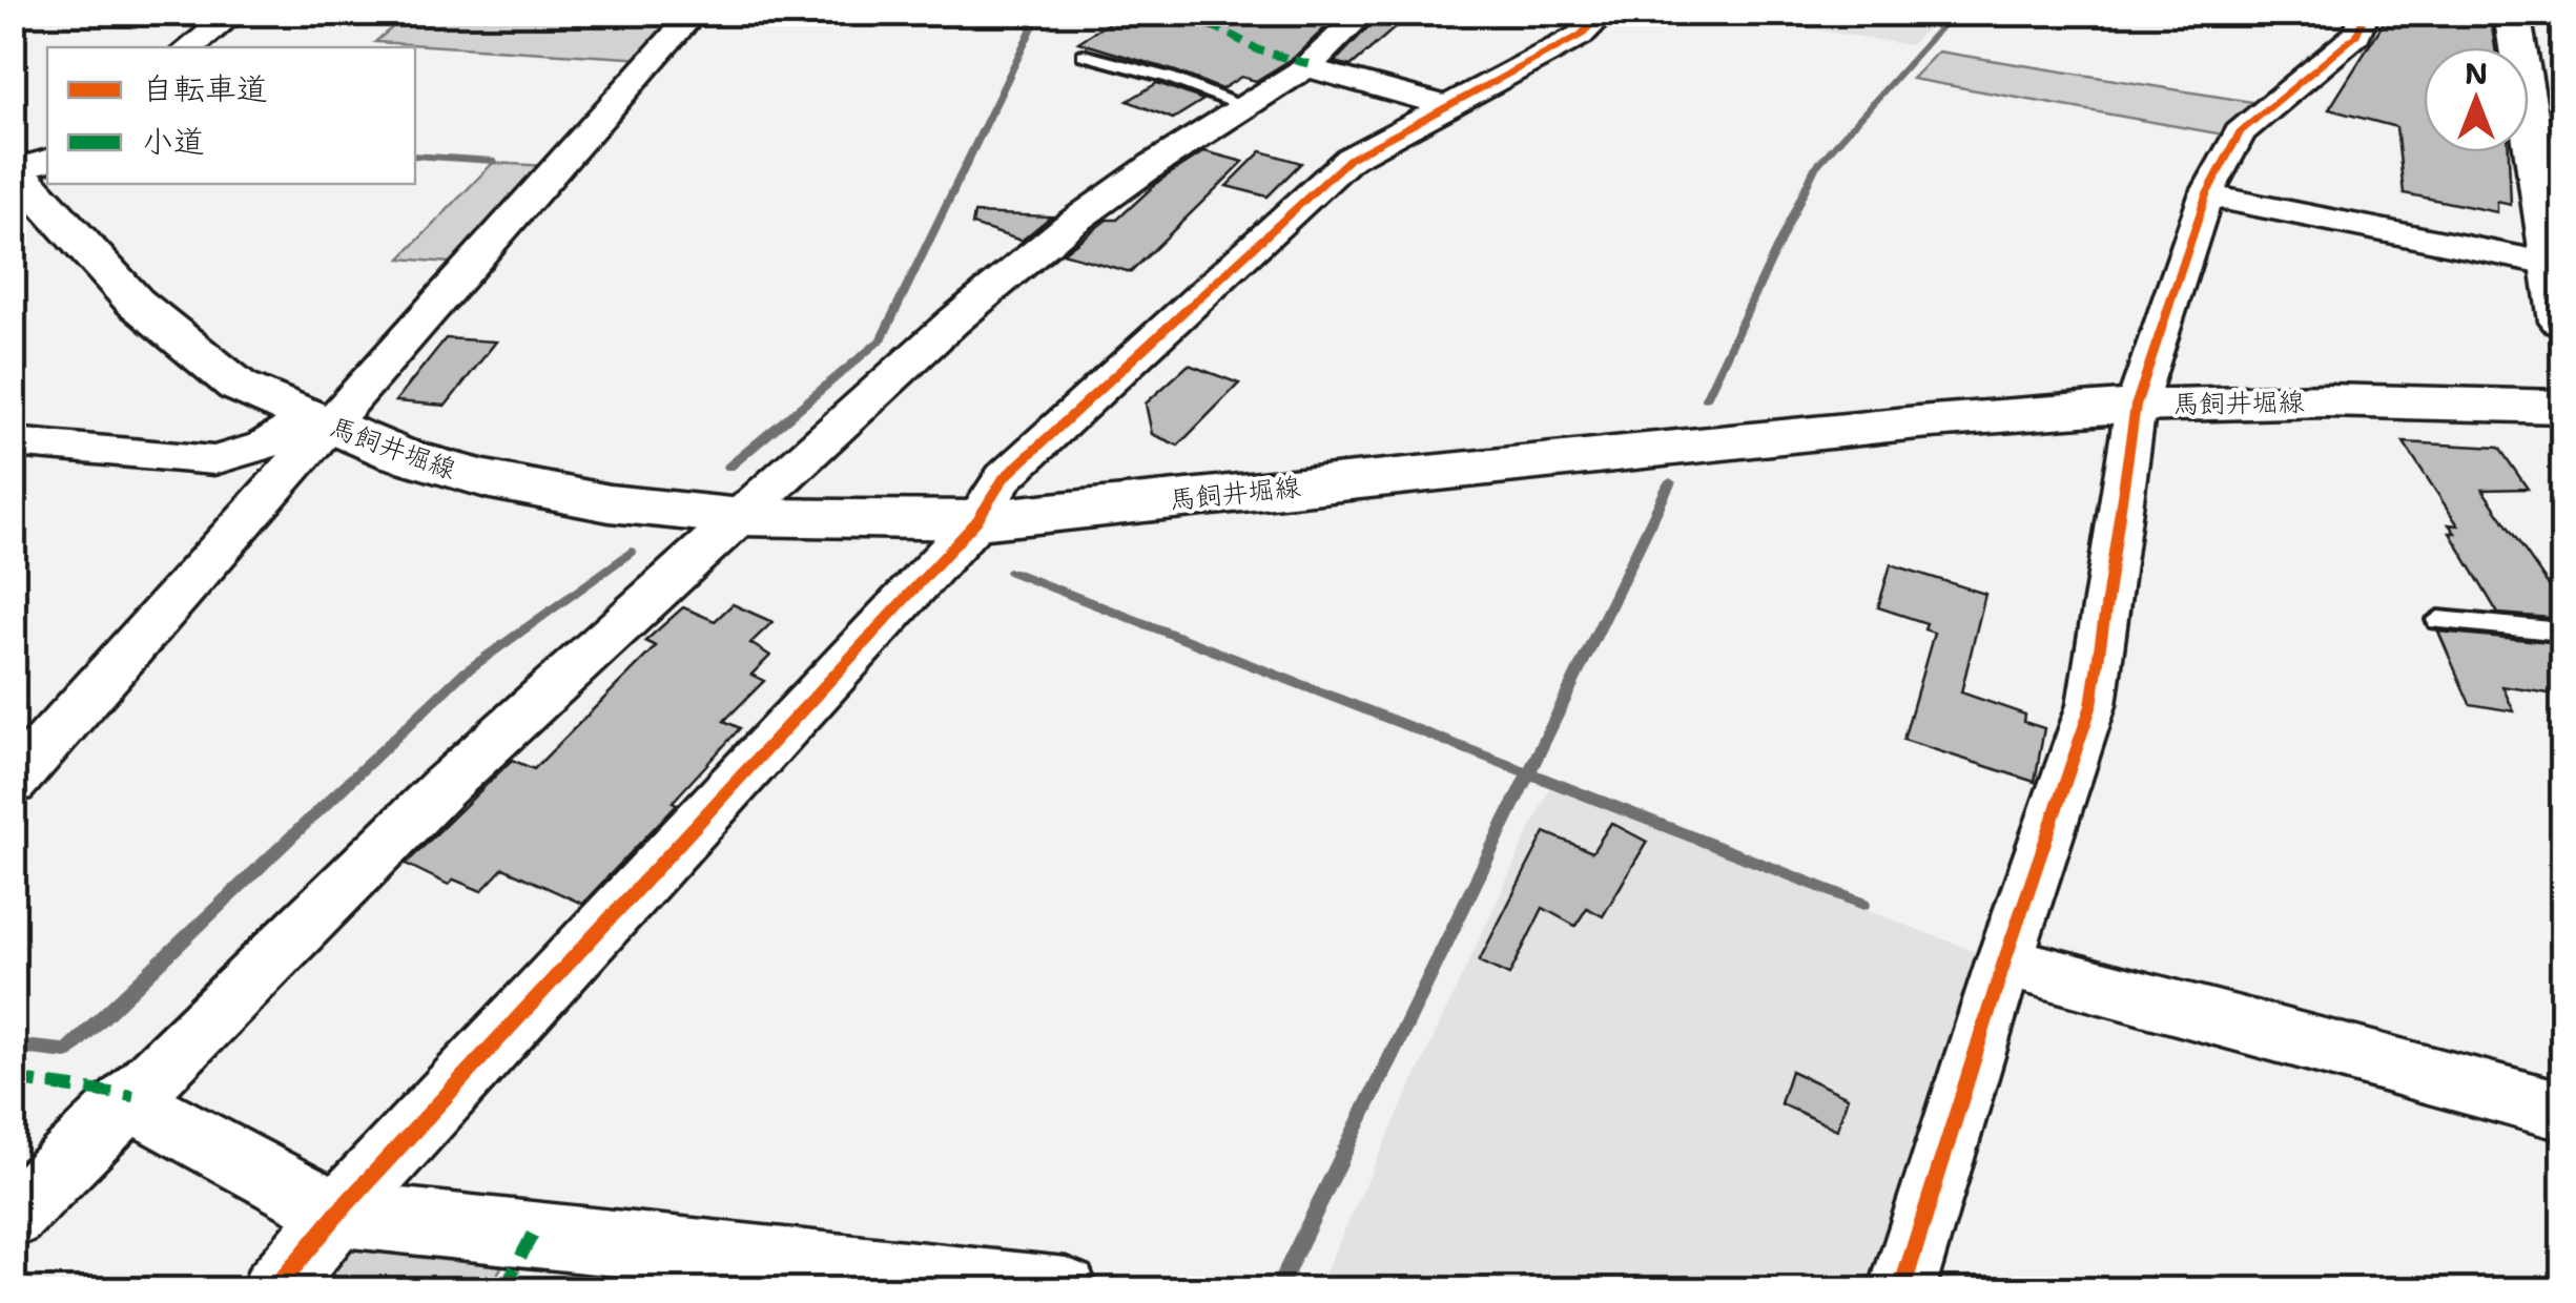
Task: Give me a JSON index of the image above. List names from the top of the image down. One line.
{"streets":{"main road":["馬飼井堀線"]},"legend":["自転車道","小道"],"north":"top"}
